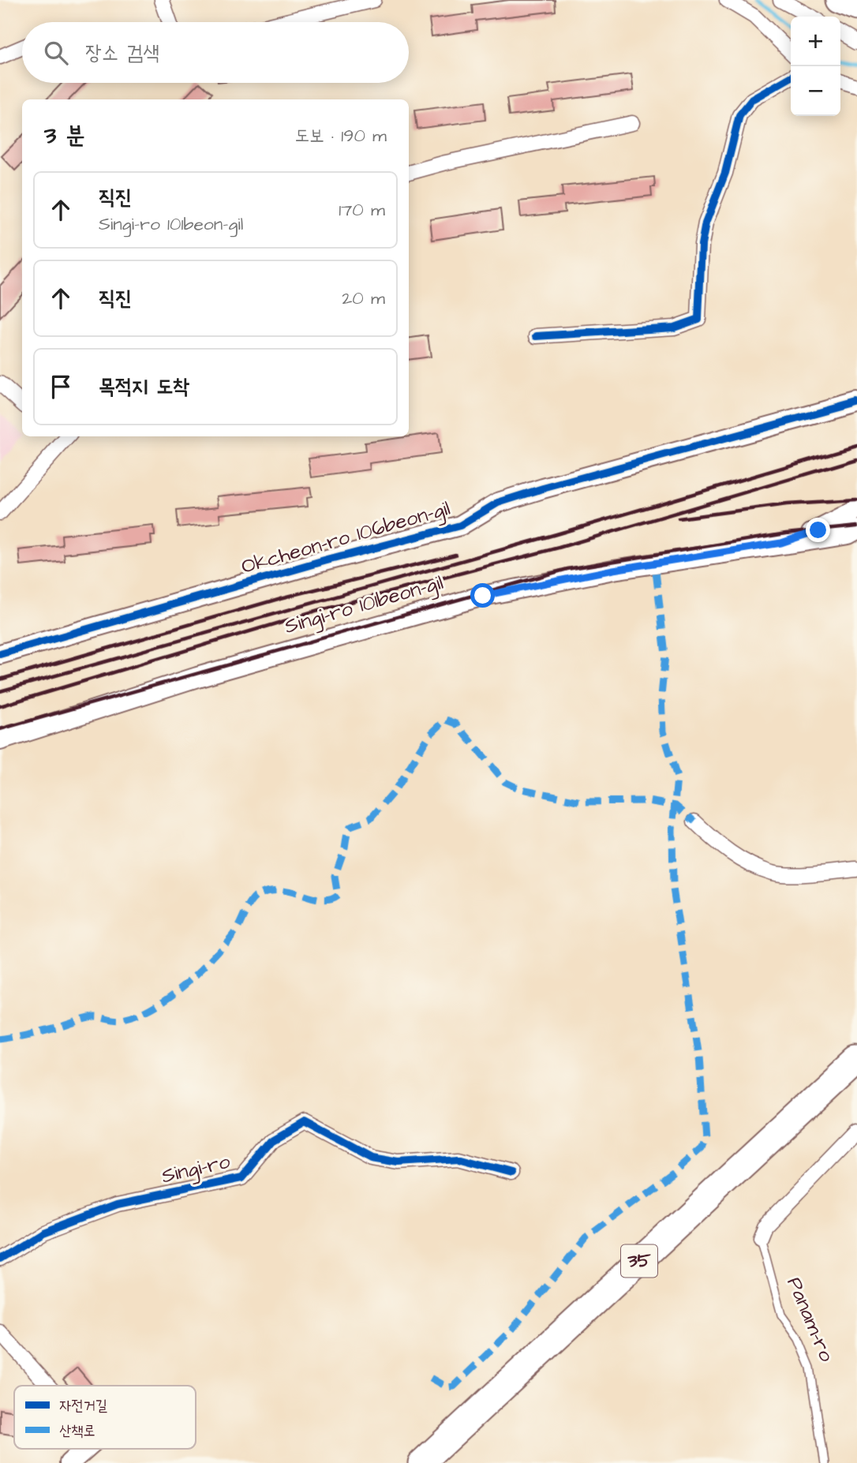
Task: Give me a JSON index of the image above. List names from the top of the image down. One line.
{"streets":{"highway":["35"],"street":["Okcheon-ro 106beon-gil","Singi-ro 101beon-gil","Singi-ro","Panam-ro"]},"legend":["자전거길","산책로"],"page":{"map_buttons":["+","−"],"search":"장소 검색","heading":["3 분","도보 · 190 m"],"list":[["직진","Singi-ro 101beon-gil","170 m"],["직진","20 m"],"목적지 도착"]}}
